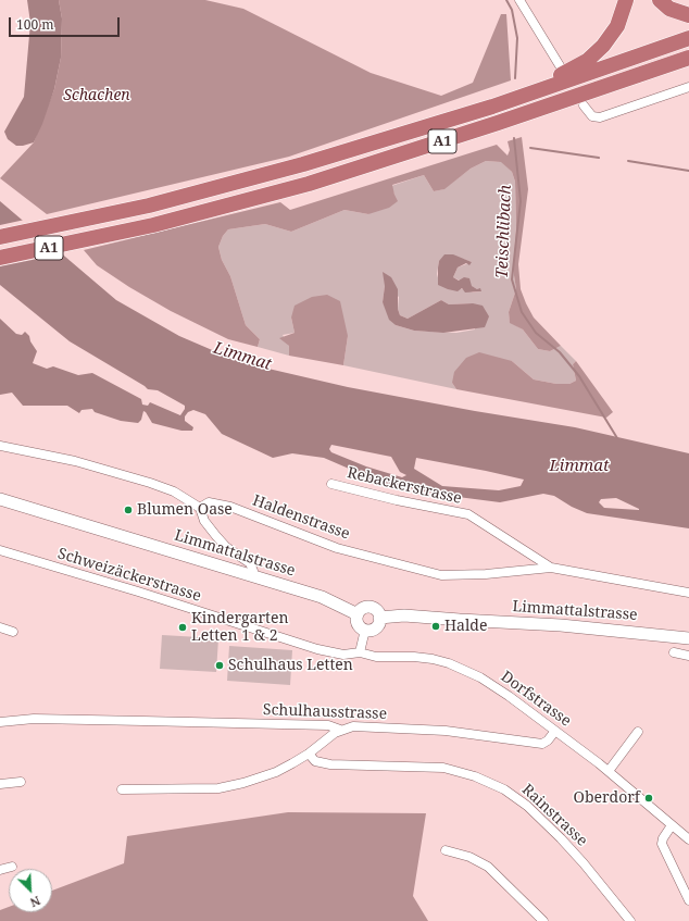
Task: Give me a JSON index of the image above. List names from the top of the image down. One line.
{"streets":{"highway":["A1"],"main road":["Limmattalstrasse"],"street":["Rebackerstrasse","Haldenstrasse","Schweizäckerstrasse","Dorfstrasse","Schulhausstrasse","Rainstrasse"]},"crossings":[["Rebackerstrasse","Haldenstrasse"],["Schweizäckerstrasse","Dorfstrasse"],["Dorfstrasse","Schulhausstrasse"]],"water":["Teischlibach","Limmat"],"parks":["Schachen"],"places":["Blumen Oase","Halde","Kindergarten Letten 1 & 2","Schulhaus Letten","Oberdorf"],"scale_bar":"100 m","north":"bottom right"}
